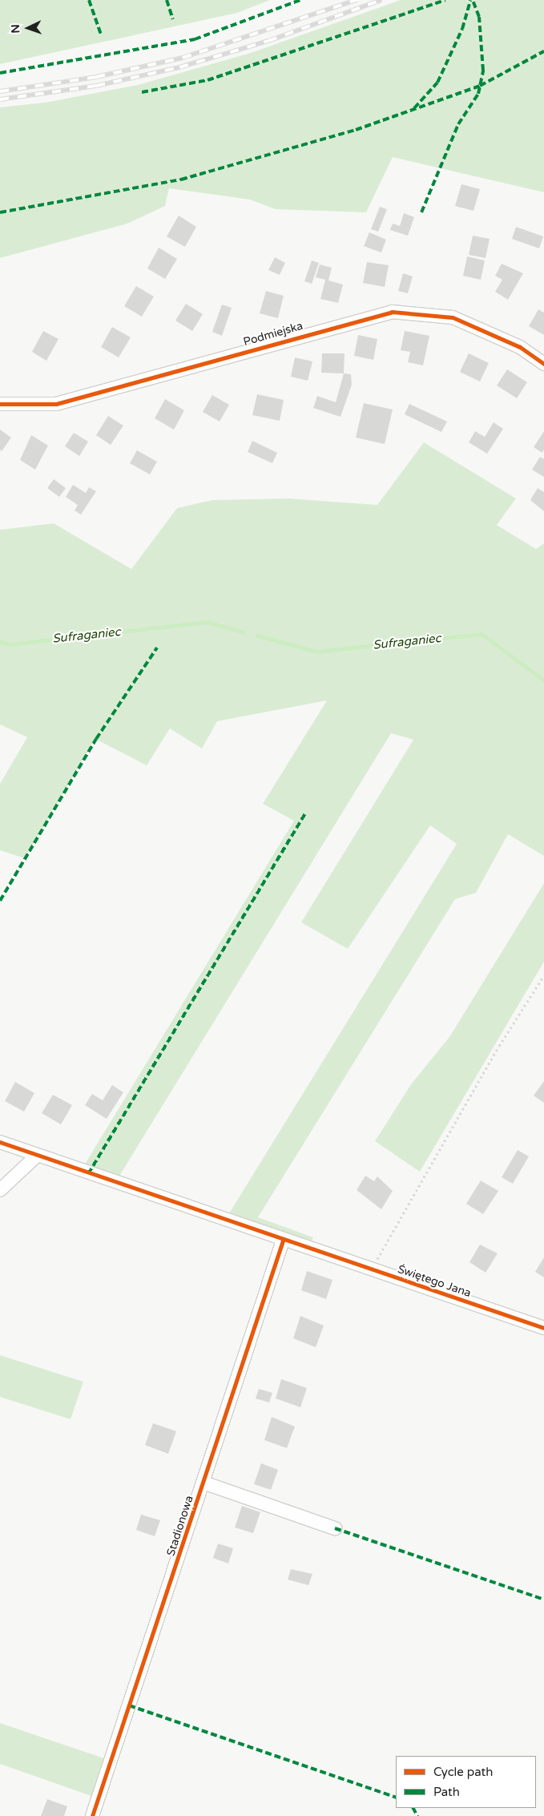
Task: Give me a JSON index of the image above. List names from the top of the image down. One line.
{"streets":{"street":["Podmiejska","Świętego Jana","Stadionowa"]},"crossings":[["Świętego Jana","Stadionowa"]],"water":["Sufraganiec"],"legend":["Cycle path","Path"],"north":"left"}
